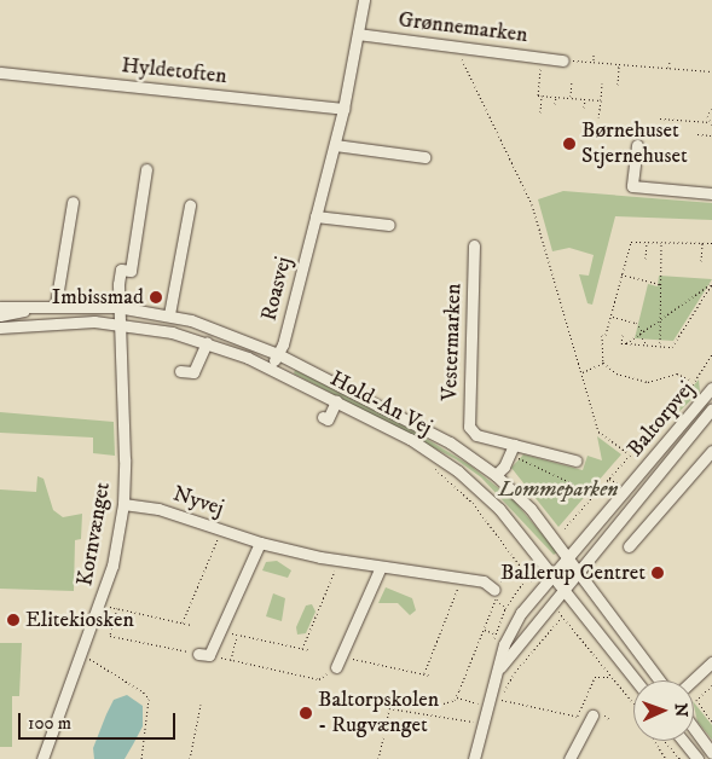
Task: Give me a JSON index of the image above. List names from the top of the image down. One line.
{"streets":{"street":["Grønnemarken","Hyldetoften","Roasvej","Vestermarken","Hold-An Vej","Baltorpvej","Nyvej","Kornvænget"]},"crossings":[["Grønnemarken","Roasvej"],["Hyldetoften","Roasvej"],["Roasvej","Hold-An Vej"],["Hold-An Vej","Baltorpvej"],["Hold-An Vej","Kornvænget"],["Nyvej","Kornvænget"]],"parks":["Lommeparken"],"places":["Børnehuset Stjernehuset","Imbissmad","Ballerup Centret","Elitekiosken","Baltorpskolen - Rugvænget"],"scale_bar":"100 m","north":"right"}
